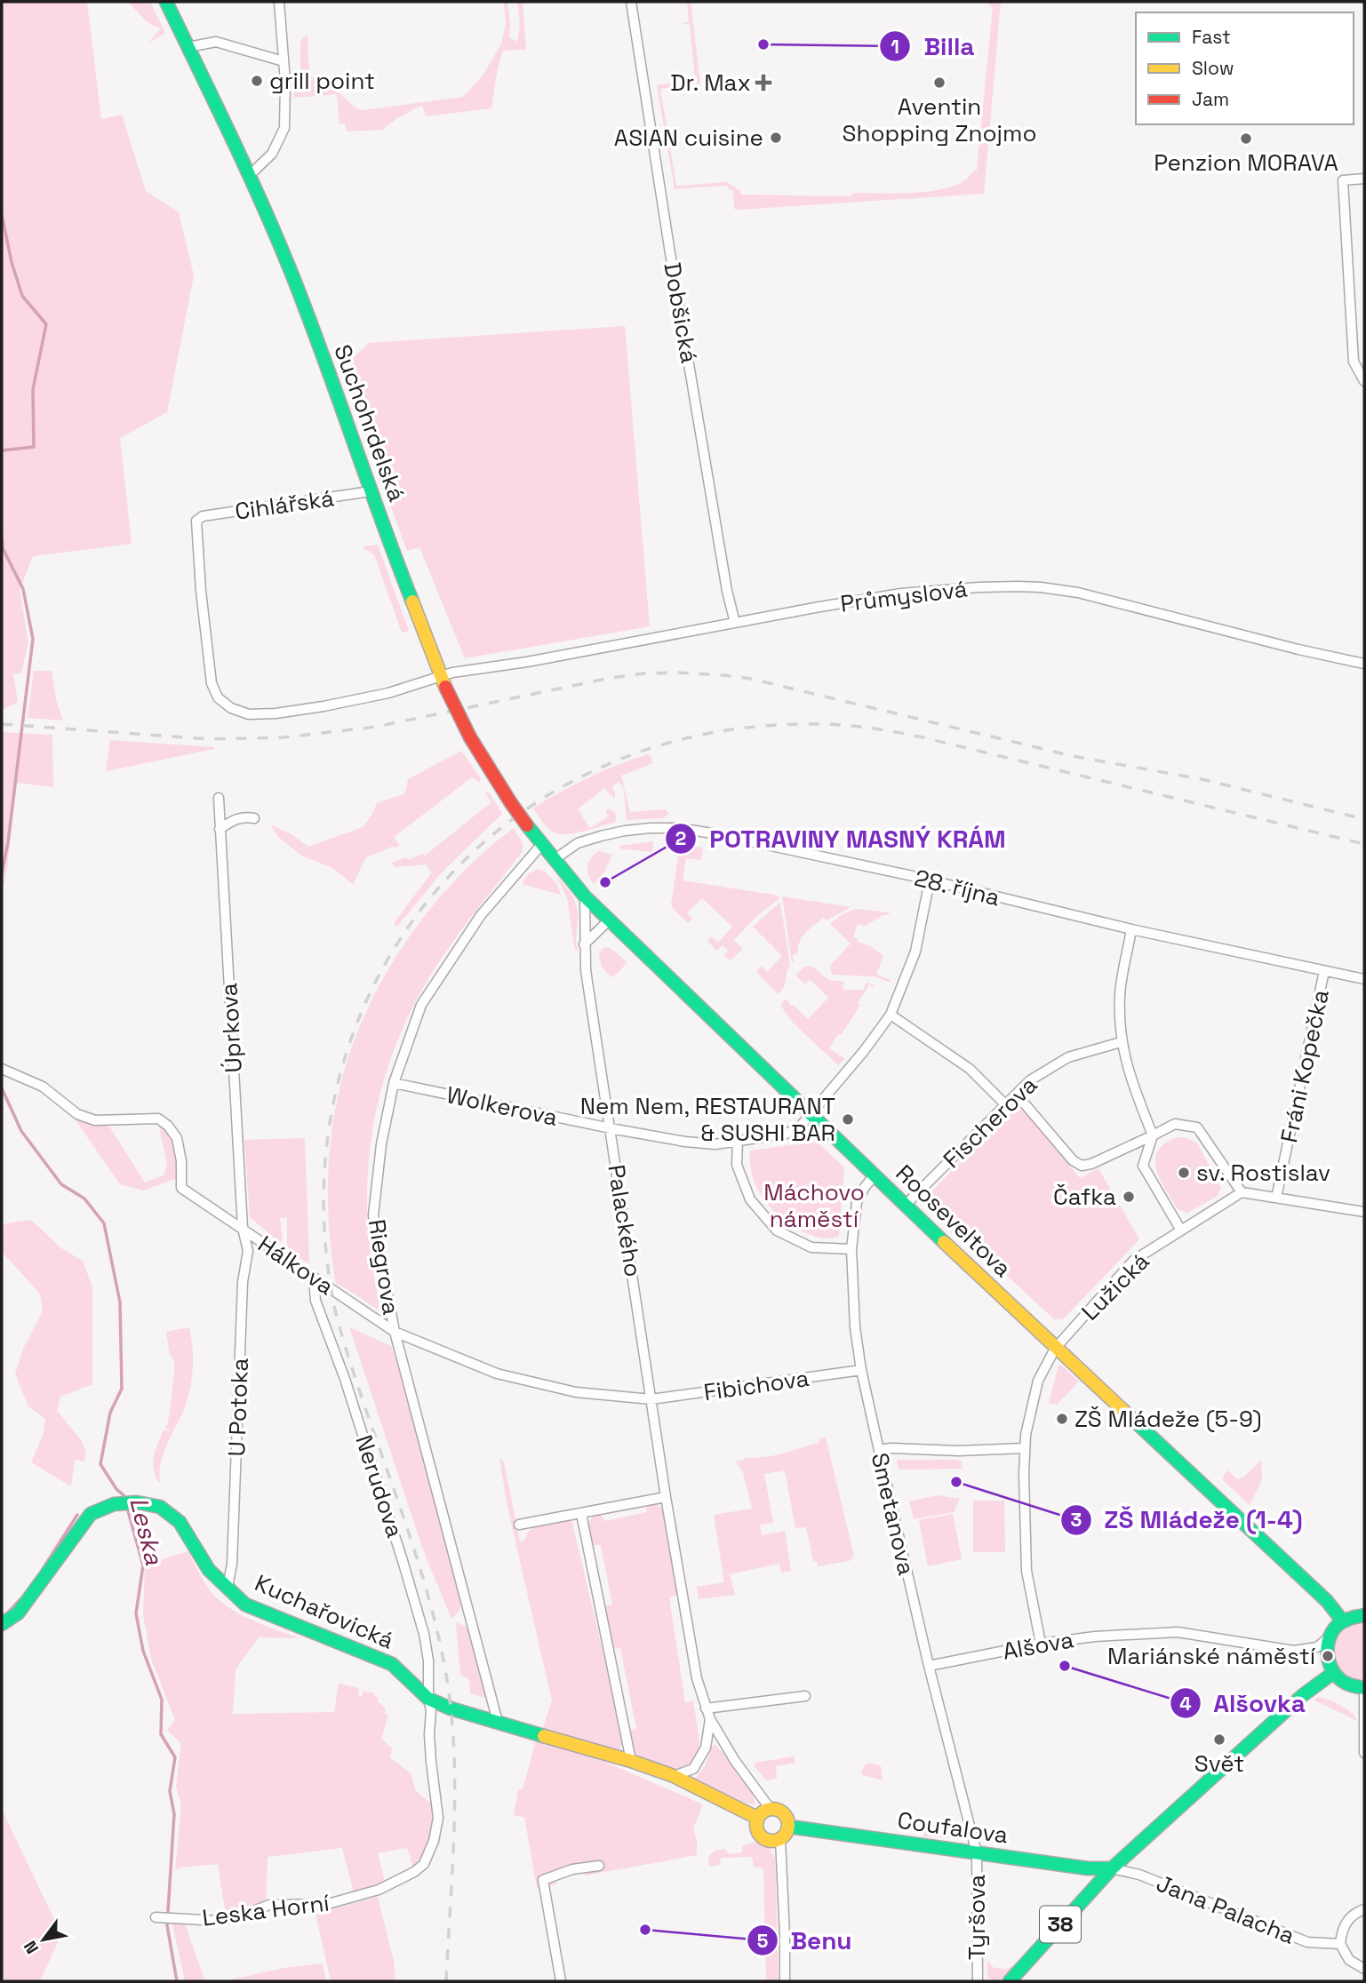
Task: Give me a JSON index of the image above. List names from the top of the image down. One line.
{"streets":{"main road":["Suchohrdelská","Rooseveltova","Kuchařovická","Coufalova","38"],"street":["Dobšická","Cihlářská","Průmyslová","28. října","Úprkova","Fráni Kopečka","Wolkerova","Fischerova","Palackého","Hálkova","Riegrova","Lužická","Fibichova","U Potoka","Nerudova","Smetanova","Alšova","Jana Palacha","Leska Horní","Tyršova"]},"crossings":[["Dobšická","Průmyslová"],["Suchohrdelská","Cihlářská"],["Suchohrdelská","Průmyslová"],["Suchohrdelská","Rooseveltova"],["Cihlářská","Průmyslová"],["28. října","Fráni Kopečka"],["28. října","Wolkerova"],["28. října","Rooseveltova"],["Úprkova","Hálkova"],["Úprkova","U Potoka"],["Wolkerova","Palackého"],["Wolkerova","Rooseveltova"],["Wolkerova","Riegrova"],["Fischerova","Rooseveltova"],["Palackého","Rooseveltova"],["Palackého","Hálkova"],["Palackého","Fibichova"],["Palackého","Kuchařovická"],["Palackého","Coufalova"],["Rooseveltova","Riegrova"],["Rooseveltova","Lužická"],["Rooseveltova","Smetanova"],["Hálkova","Riegrova"],["Hálkova","Fibichova"],["Hálkova","U Potoka"],["Hálkova","Nerudova"],["Riegrova","Kuchařovická"],["Lužická","Alšova"],["Fibichova","Smetanova"],["U Potoka","Kuchařovická"],["Nerudova","Kuchařovická"],["Nerudova","Leska Horní"],["Smetanova","Alšova"],["Smetanova","Coufalova"],["Smetanova","Tyršova"],["Kuchařovická","Coufalova"],["Kuchařovická","Leska Horní"],["Coufalova","Jana Palacha"],["Coufalova","Tyršova"],["Coufalova","38"],["Jana Palacha","38"]],"water":["Leska"],"parks":["Máchovo náměstí"],"places":{"other":["Billa","grill point","Aventin Shopping Znojmo","ASIAN cuisine","Penzion MORAVA","POTRAVINY MASNÝ KRÁM","Nem Nem, RESTAURANT & SUSHI BAR","sv. Rostislav","Čafka","ZŠ Mládeže (5-9)","ZŠ Mládeže (1-4)","Mariánské náměstí","Alšovka","Svět","Benu"],"health":["Dr. Max"]},"legend":["Fast","Slow","Jam"],"north":"bottom left"}
